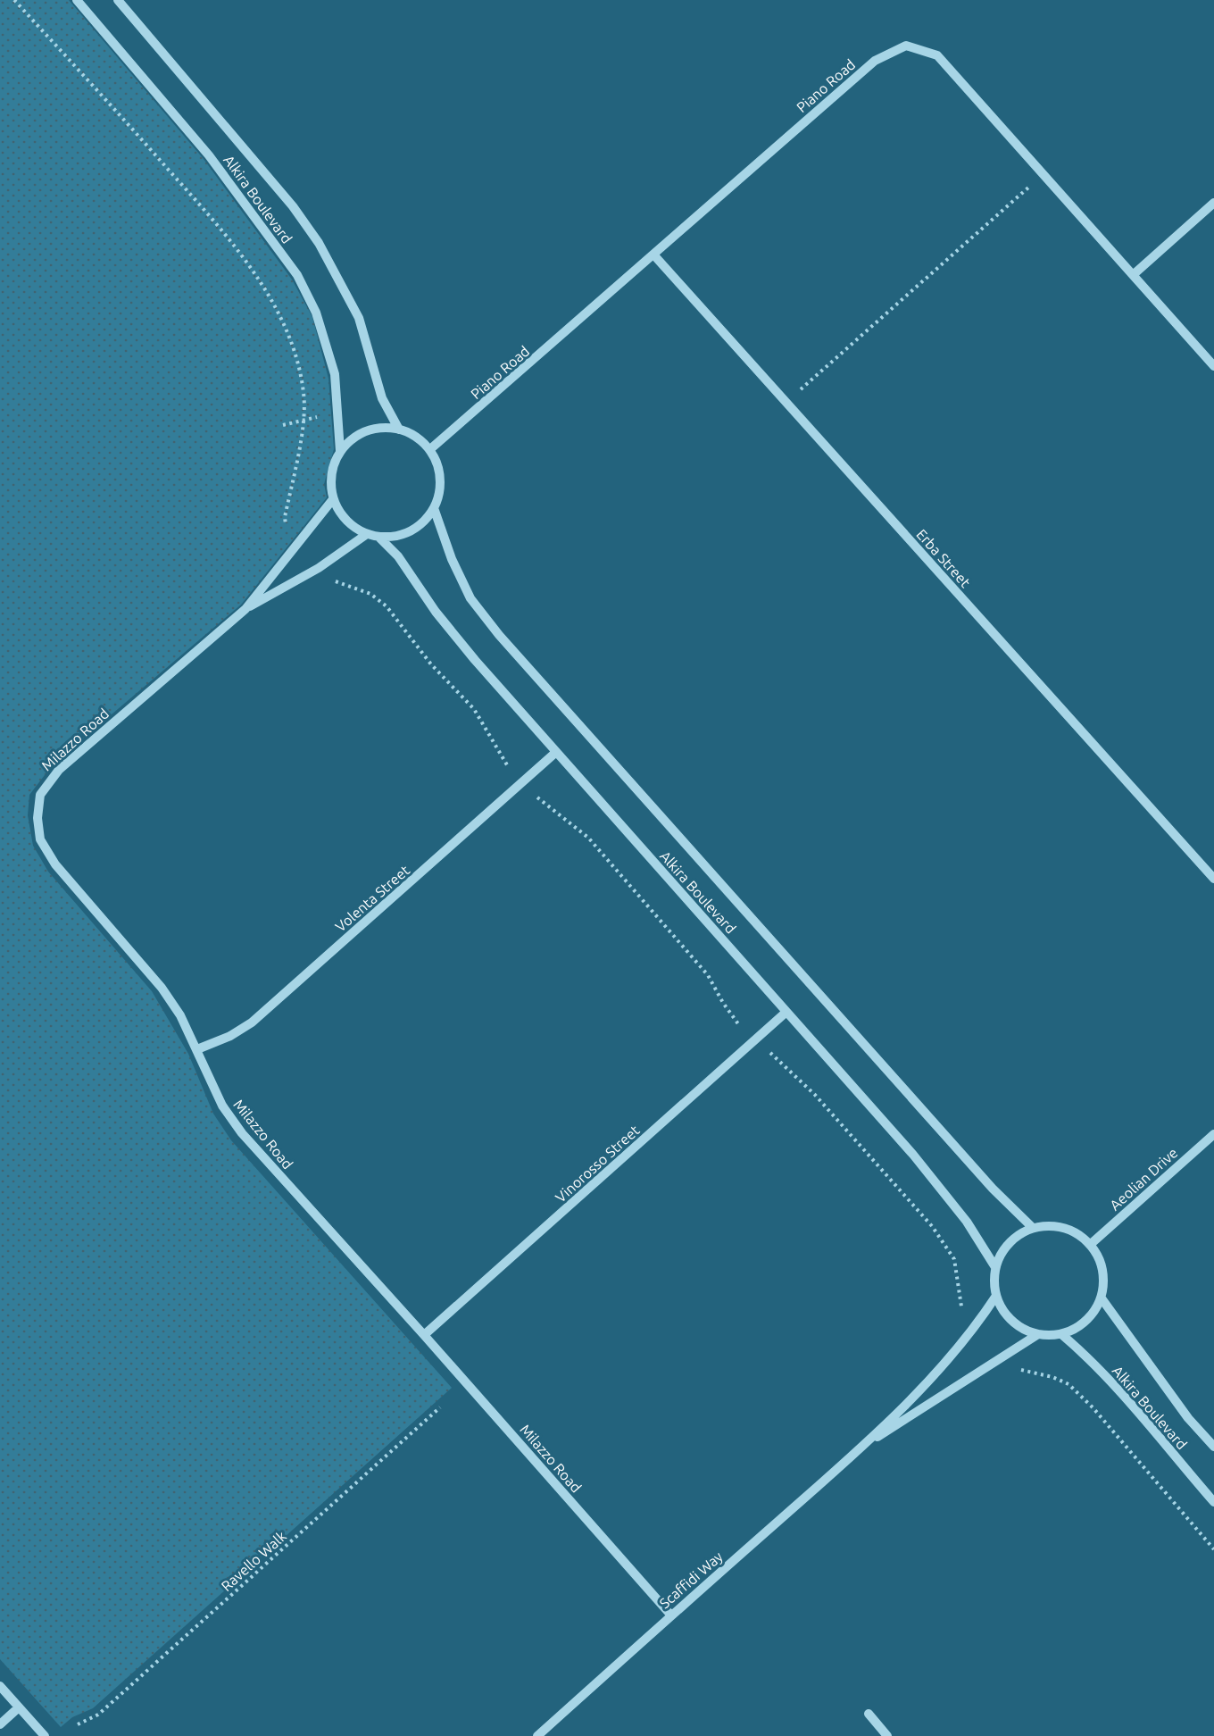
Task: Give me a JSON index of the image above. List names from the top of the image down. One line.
{"streets":{"street":["Piano Road","Alkira Boulevard","Erba Street","Milazzo Road","Volenta Street","Vinorosso Street","Aeolian Drive","Scaffidi Way"],"path":["Ravello Walk"]},"crossings":[["Piano Road","Alkira Boulevard"],["Piano Road","Erba Street"],["Piano Road","Milazzo Road"],["Alkira Boulevard","Milazzo Road"],["Alkira Boulevard","Volenta Street"],["Alkira Boulevard","Vinorosso Street"],["Alkira Boulevard","Aeolian Drive"],["Alkira Boulevard","Scaffidi Way"],["Milazzo Road","Volenta Street"],["Milazzo Road","Vinorosso Street"],["Milazzo Road","Scaffidi Way"],["Aeolian Drive","Scaffidi Way"]]}
